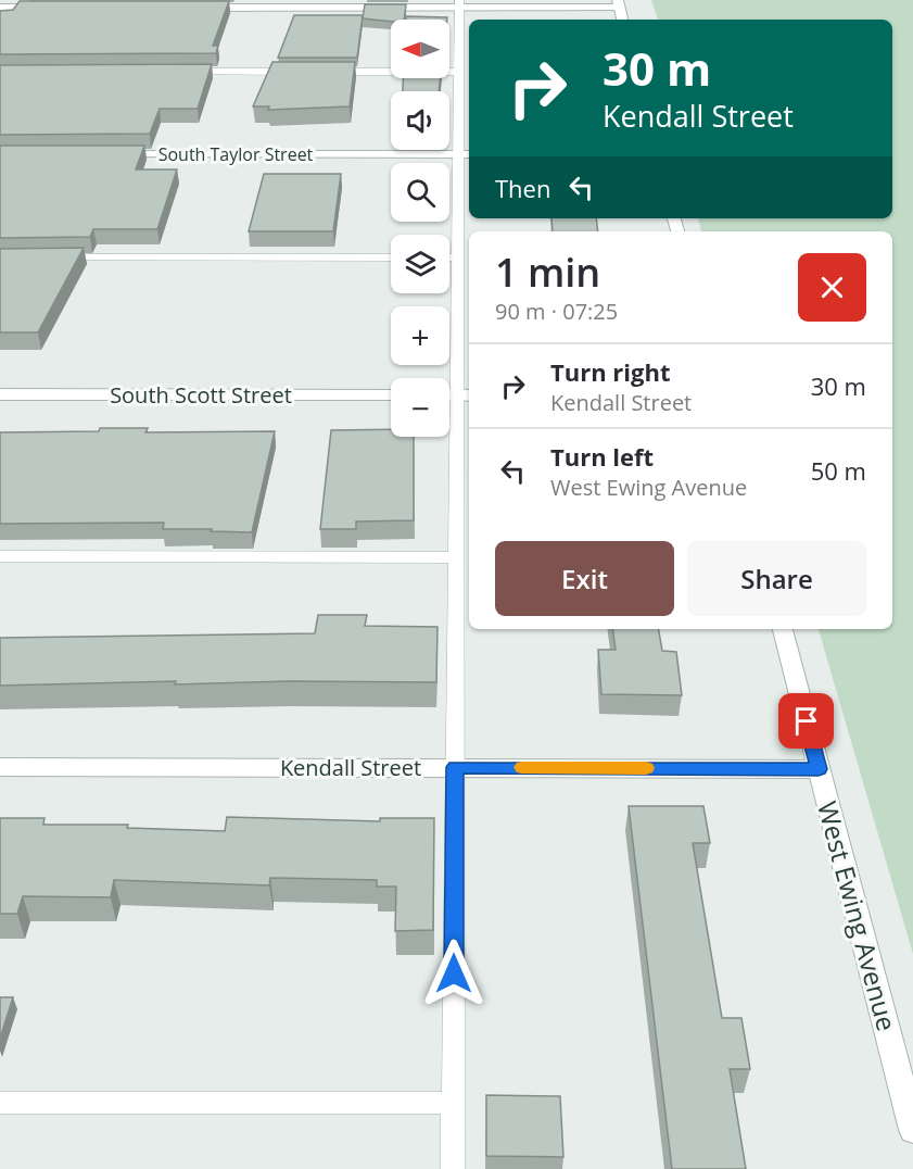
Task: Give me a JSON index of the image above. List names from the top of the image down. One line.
{"streets":{"street":["South Taylor Street","South Scott Street","Kendall Street","West Ewing Avenue"]},"crossings":[["Kendall Street","West Ewing Avenue"]],"north":"left","page":{"map_buttons":["+","−"],"turn":["30 m","Kendall Street"],"then":"Then","heading":["1 min","90 m · 07:25"],"list":[{"name":"Turn right","note":"Kendall Street","value":"30 m"},{"name":"Turn left","note":"West Ewing Avenue","value":"50 m"}],"buttons":["Exit","Share"]}}
